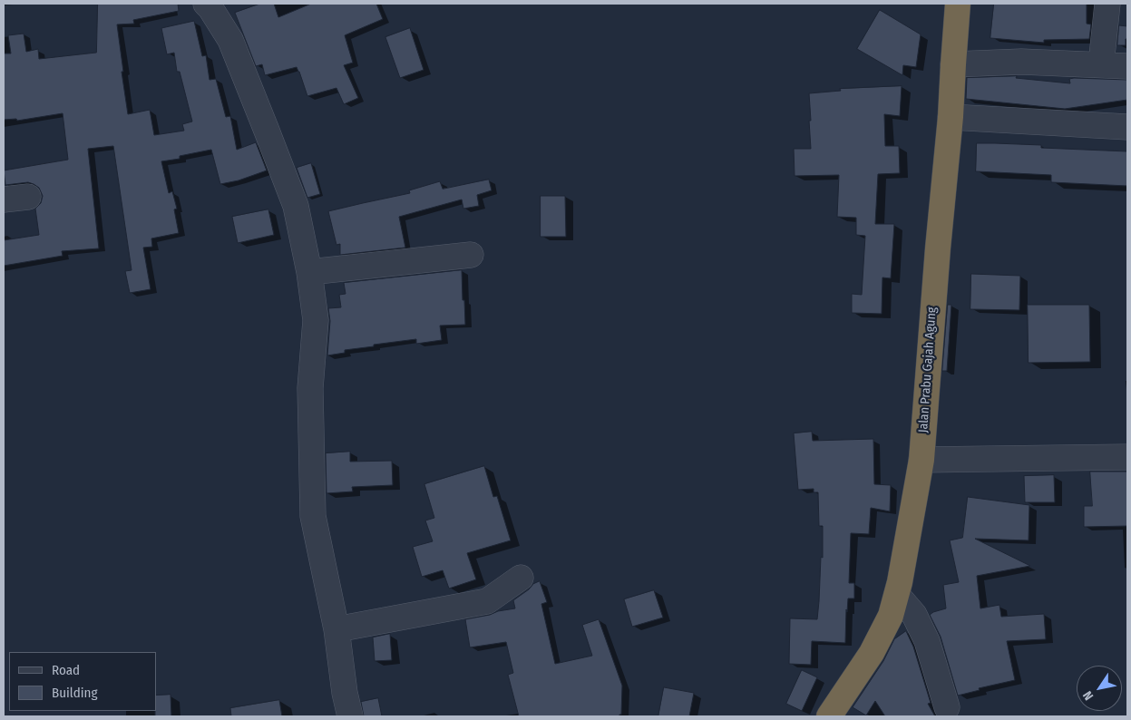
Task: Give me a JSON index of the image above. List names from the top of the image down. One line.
{"streets":{"highway":["Jalan Prabu Gajah Agung"]},"legend":["Road","Building"],"north":"bottom left"}
